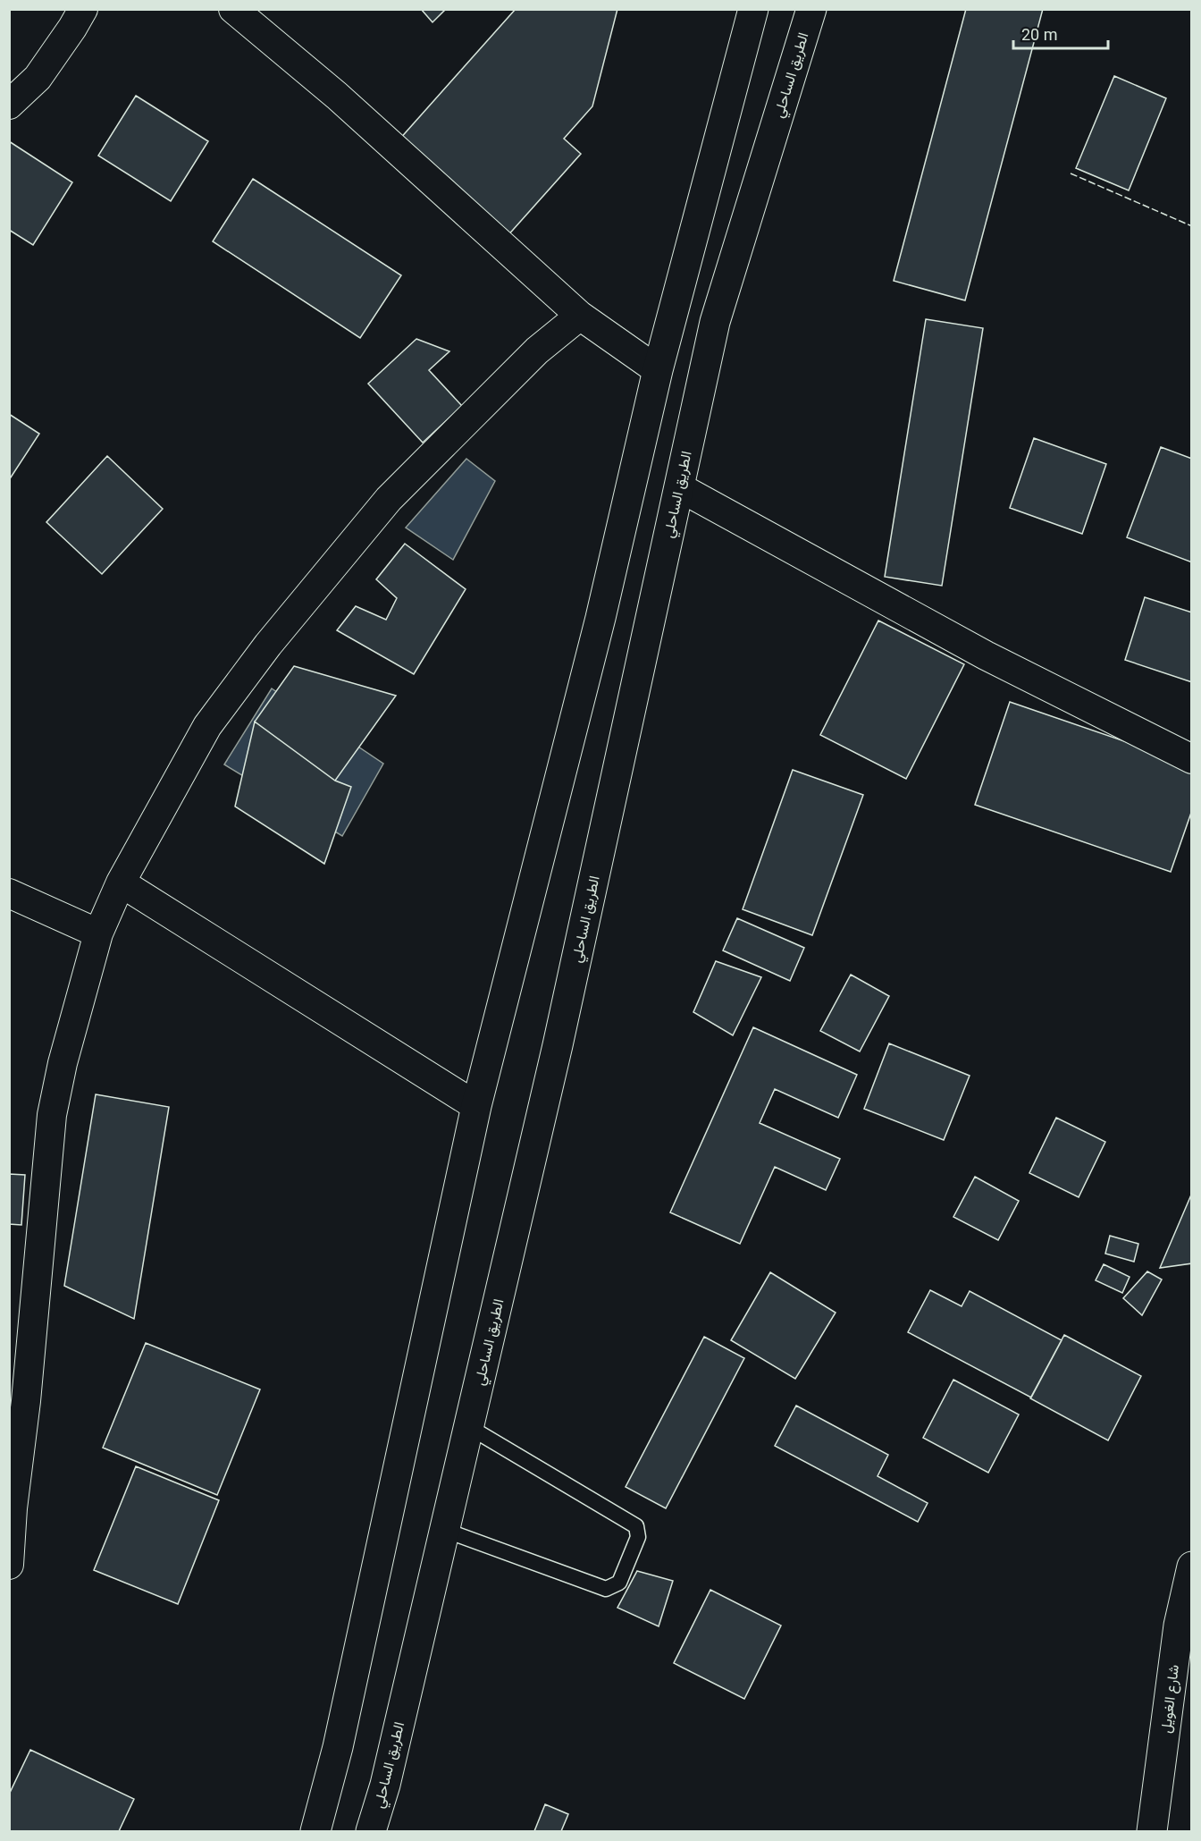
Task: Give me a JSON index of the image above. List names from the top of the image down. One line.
{"streets":{"main road":["الطريق الساحلي","شارع الغويل"]},"scale_bar":"20 m"}
